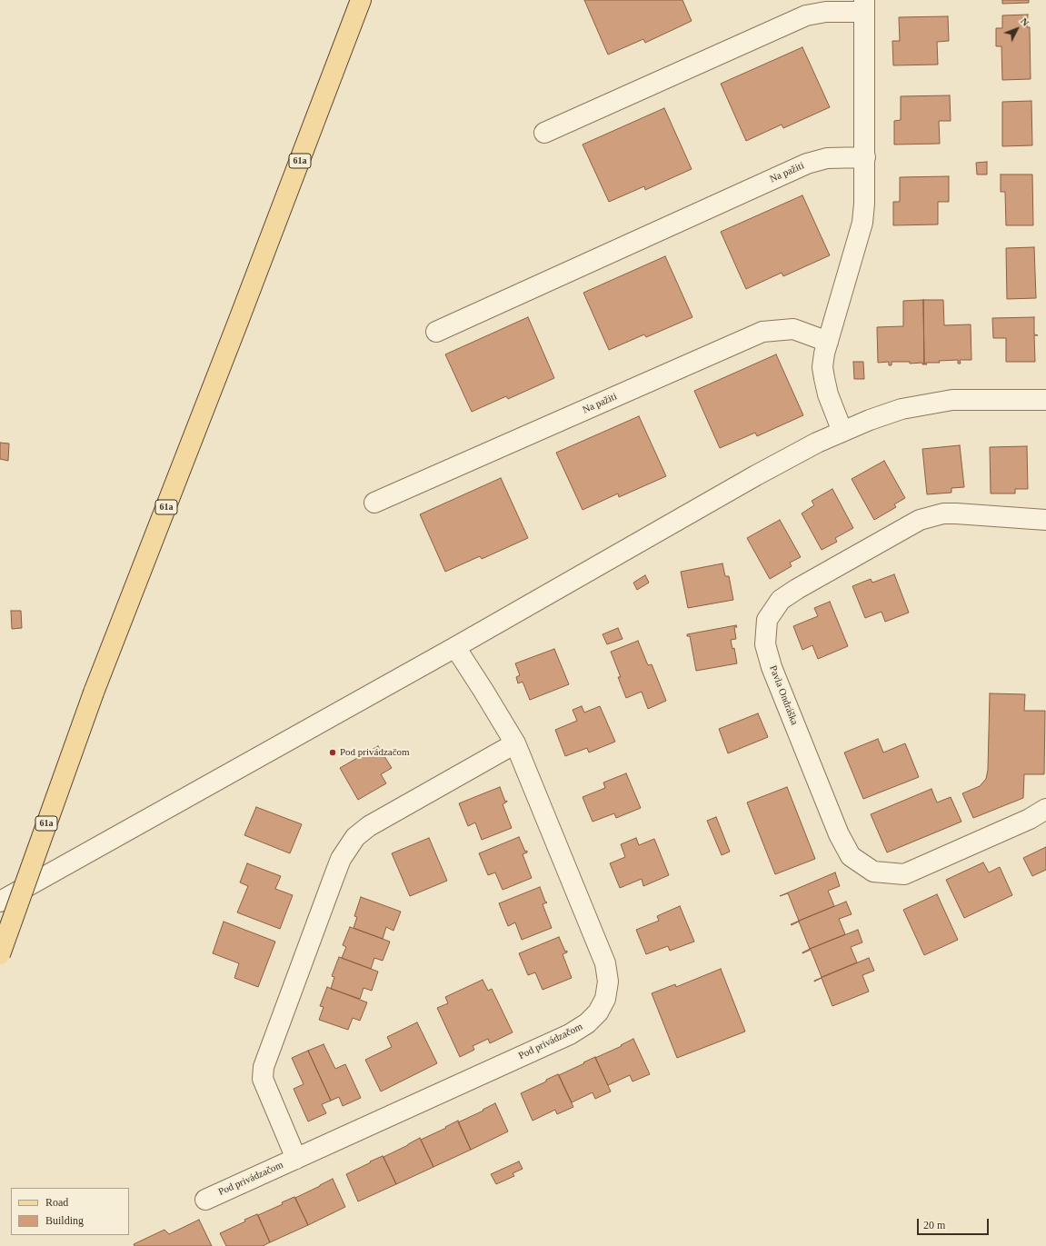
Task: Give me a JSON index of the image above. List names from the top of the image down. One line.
{"streets":{"main road":["61a"],"street":["Na pažiti","Pavla Ondráška","Pod privádzačom"]},"places":["Pod privádzačom"],"legend":["Road","Building"],"scale_bar":"20 m","north":"top right"}
